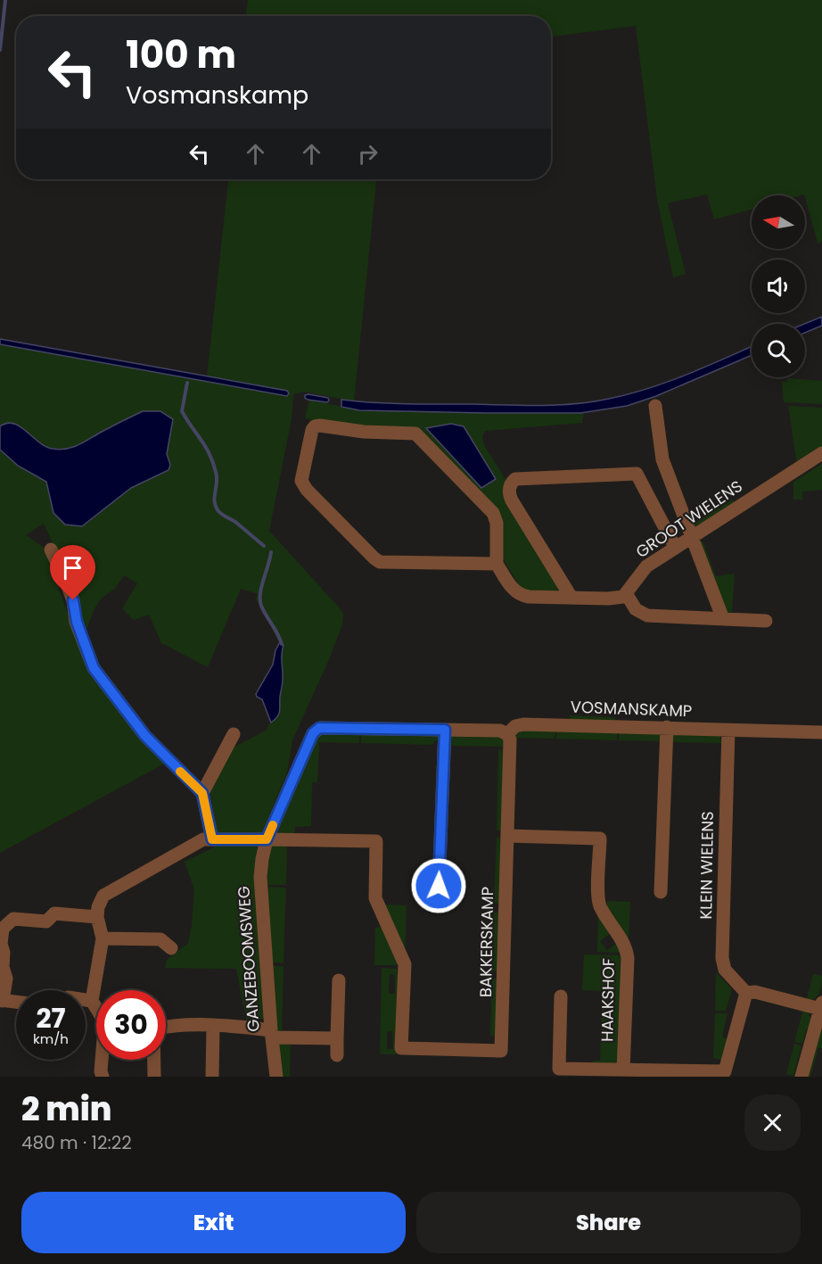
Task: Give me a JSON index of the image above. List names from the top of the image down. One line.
{"streets":{"street":["GROOT WIELENS","VOSMANSKAMP","KLEIN WIELENS","BAKKERSKAMP","GANZEBOOMSWEG","HAAKSHOF"]},"crossings":[["VOSMANSKAMP","KLEIN WIELENS"],["VOSMANSKAMP","BAKKERSKAMP"],["BAKKERSKAMP","GANZEBOOMSWEG"],["BAKKERSKAMP","HAAKSHOF"]],"north":"left","page":{"turn":["100 m","Vosmanskamp"],"speed":"27 km/h","limit":"30","heading":["2 min","480 m · 12:22"],"buttons":["Exit","Share"]}}
